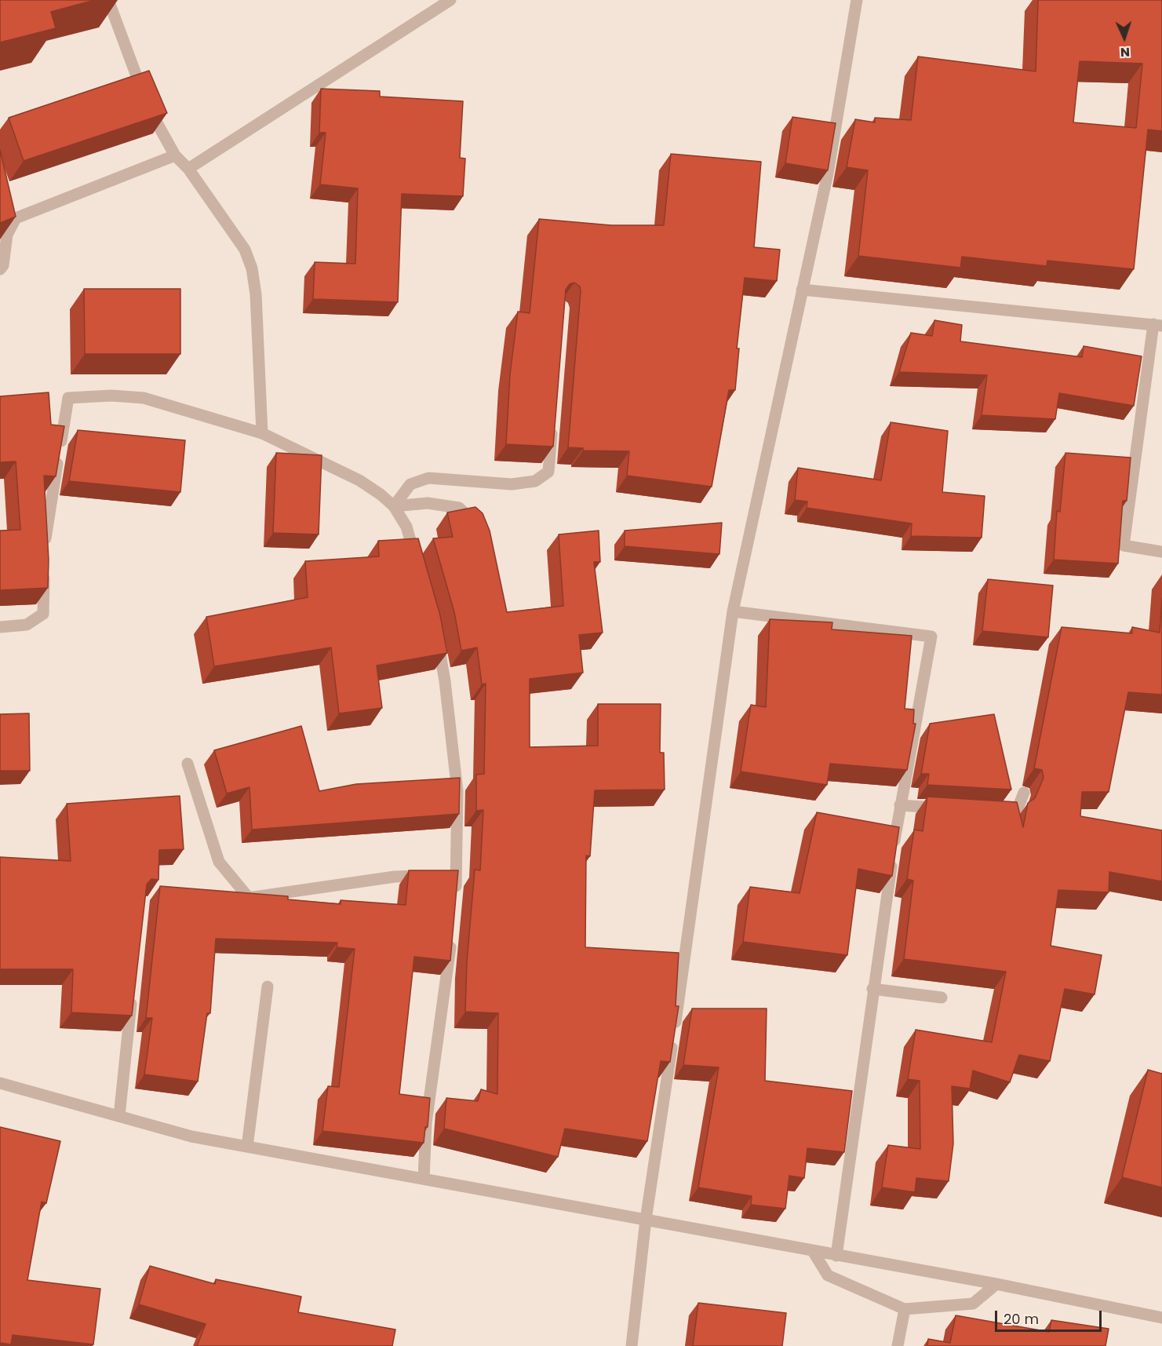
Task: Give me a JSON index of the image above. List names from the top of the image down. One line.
{"scale_bar":"20 m","north":"bottom"}
